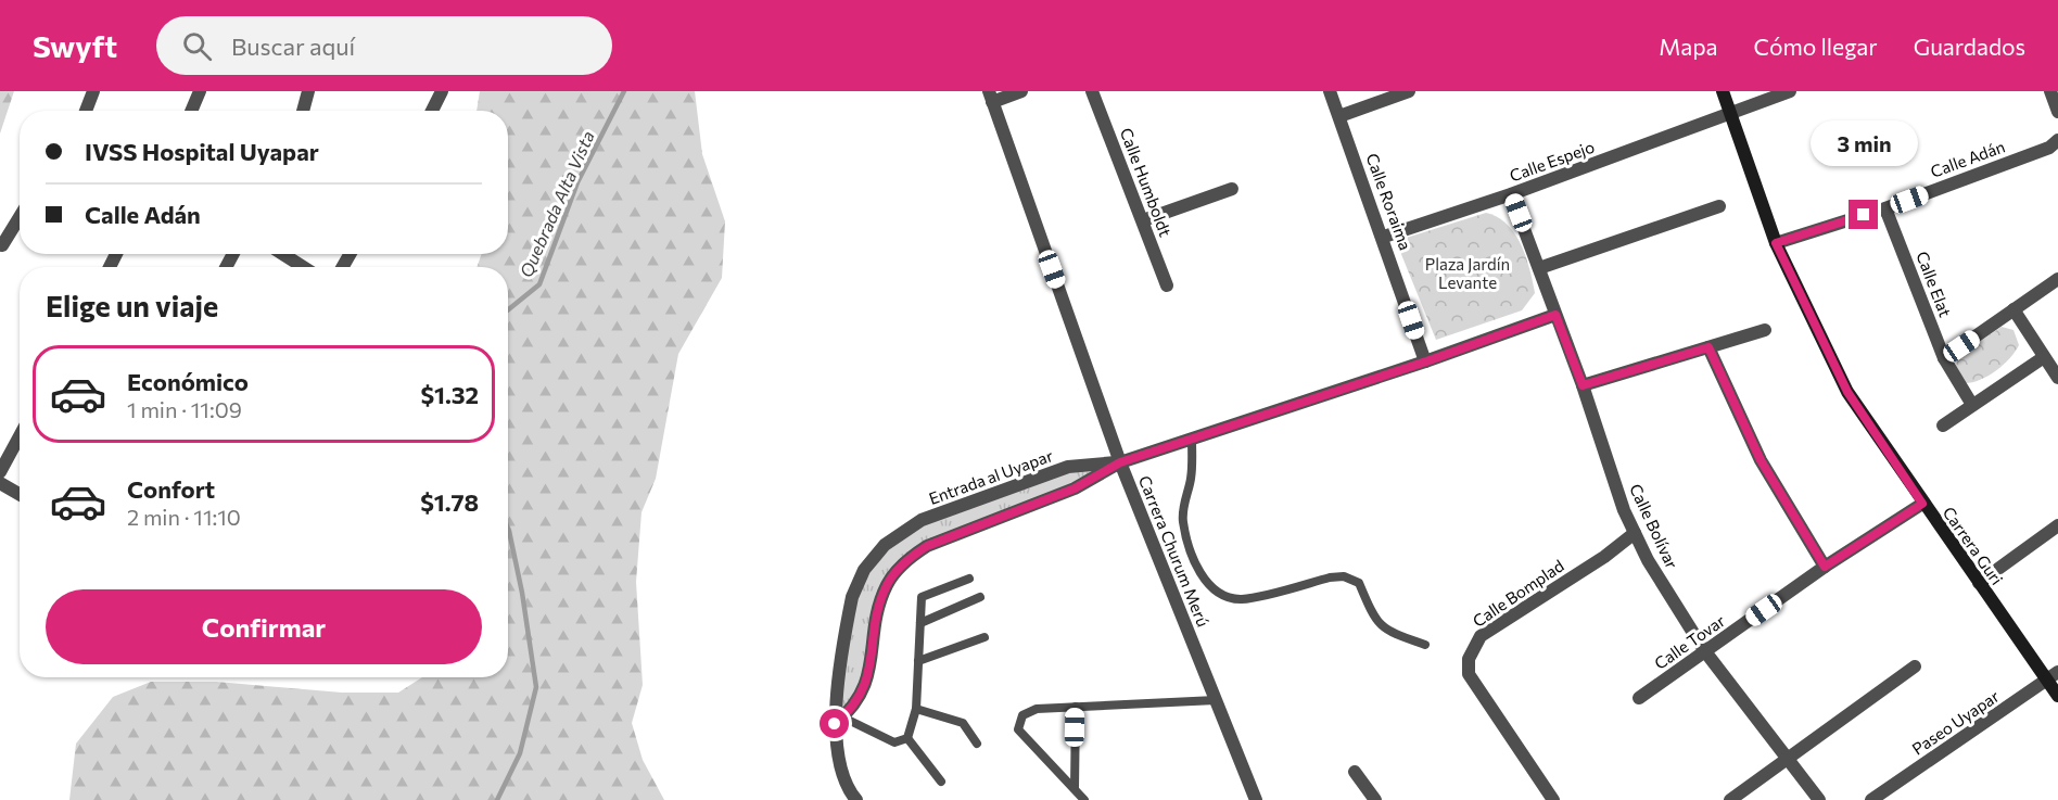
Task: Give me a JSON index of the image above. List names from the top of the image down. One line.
{"streets":{"street":["Calle Adán","Calle Espejo","Calle Humboldt","Calle Roraima","Calle Elat","Entrada al Uyapar","Calle Bolívar","Carrera Guri","Carrera Churum Merú","Calle Bomplad","Calle Tovar","Paseo Uyapar"]},"crossings":[["Calle Adán","Calle Elat"],["Calle Adán","Carrera Guri"],["Calle Espejo","Calle Roraima"],["Calle Espejo","Calle Bolívar"],["Calle Espejo","Carrera Guri"],["Entrada al Uyapar","Carrera Churum Merú"],["Calle Bolívar","Calle Bomplad"],["Calle Bolívar","Calle Tovar"],["Carrera Guri","Calle Tovar"],["Carrera Guri","Paseo Uyapar"]],"water":["Quebrada Alta Vista"],"parks":["Plaza Jardín Levante"],"page":{"header":"Swyft","search":"Buscar aquí","nav":["Mapa","Cómo llegar","Guardados"],"banner":["IVSS Hospital Uyapar","Calle Adán"],"bubble":"3 min","heading":"Elige un viaje","list":[{"name":"Económico","note":"1 min · 11:09","value":"$1.32"},{"name":"Confort","note":"2 min · 11:10","value":"$1.78"}],"buttons":"Confirmar"}}
